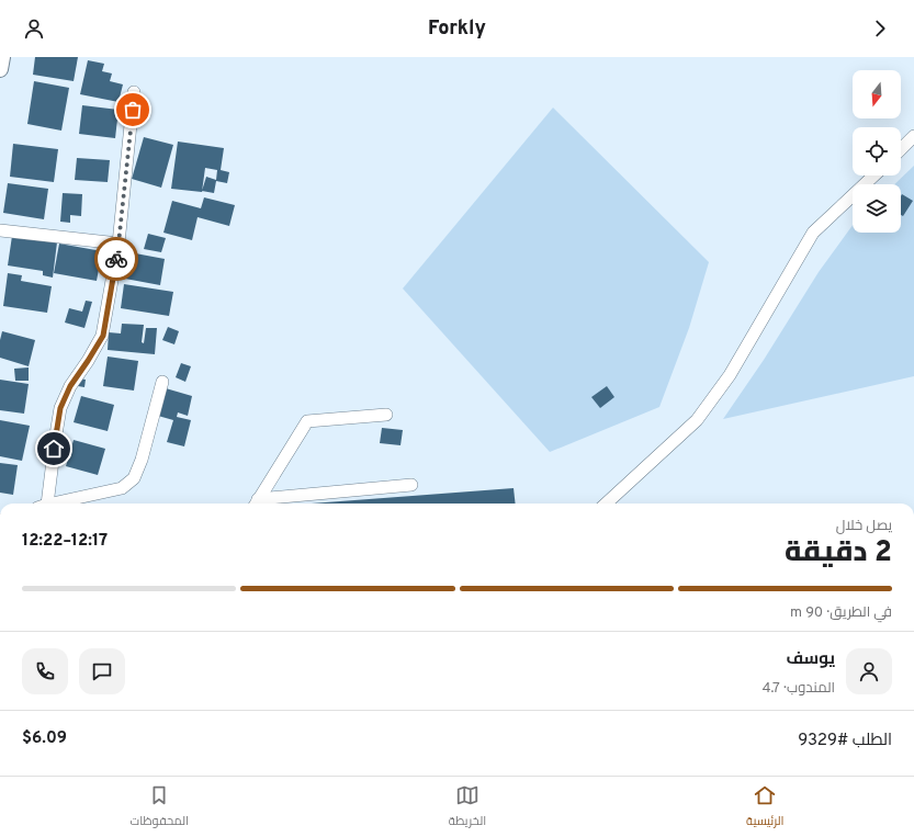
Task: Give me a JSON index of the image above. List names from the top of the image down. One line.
{"north":"bottom","page":{"header":"Forkly","heading":["2 دقيقة","يصل خلال","12:17–12:22"],"panel":["يوسف","المندوب · 4.7","الطلب #9329","$6.09"],"bar":"في الطريق · 90 m","tabs":["الرئيسية","الخريطة","المحفوظات"]}}
